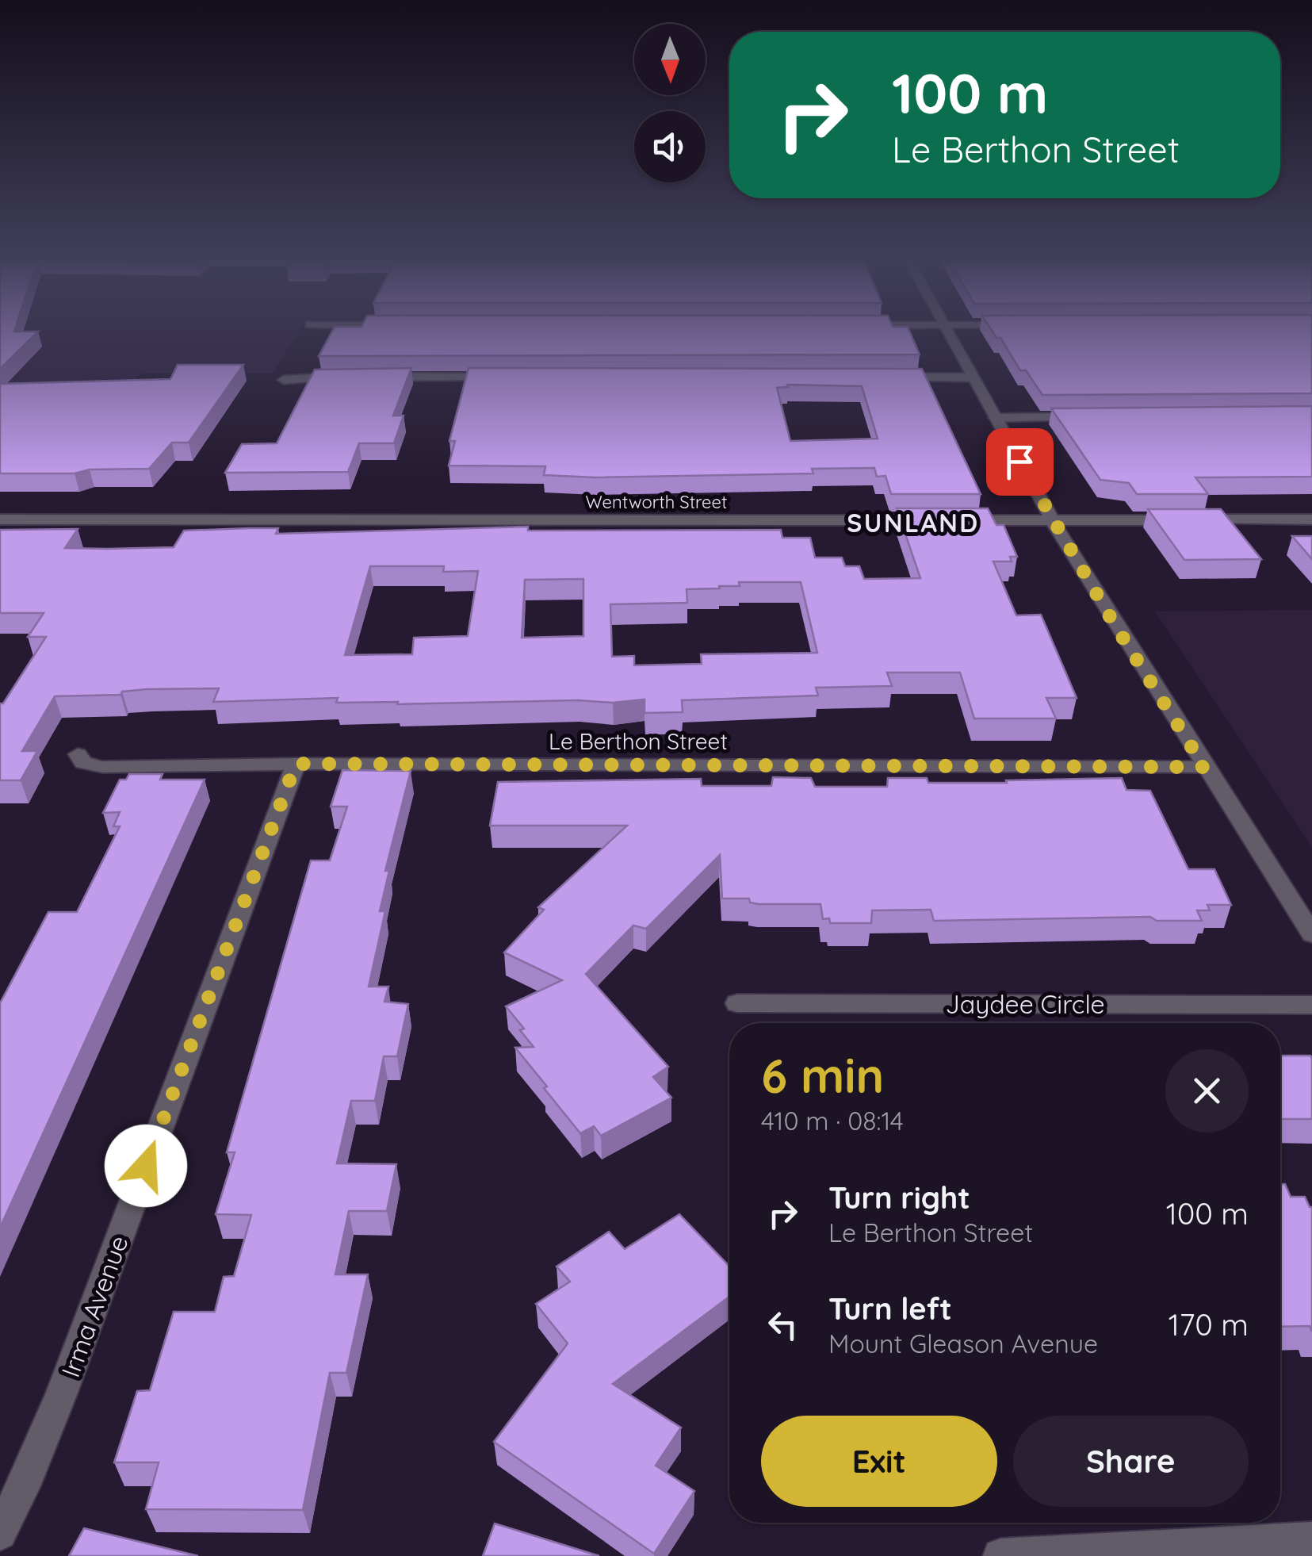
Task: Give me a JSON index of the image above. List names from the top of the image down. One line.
{"streets":{"street":["Wentworth Street","Le Berthon Street","Jaydee Circle","Irma Avenue"]},"crossings":[["Le Berthon Street","Irma Avenue"]],"districts":["SUNLAND"],"north":"bottom","page":{"turn":["100 m","Le Berthon Street"],"heading":["6 min","410 m · 08:14"],"list":[{"name":"Turn right","note":"Le Berthon Street","value":"100 m"},{"name":"Turn left","note":"Mount Gleason Avenue","value":"170 m"}],"buttons":["Exit","Share"]}}
